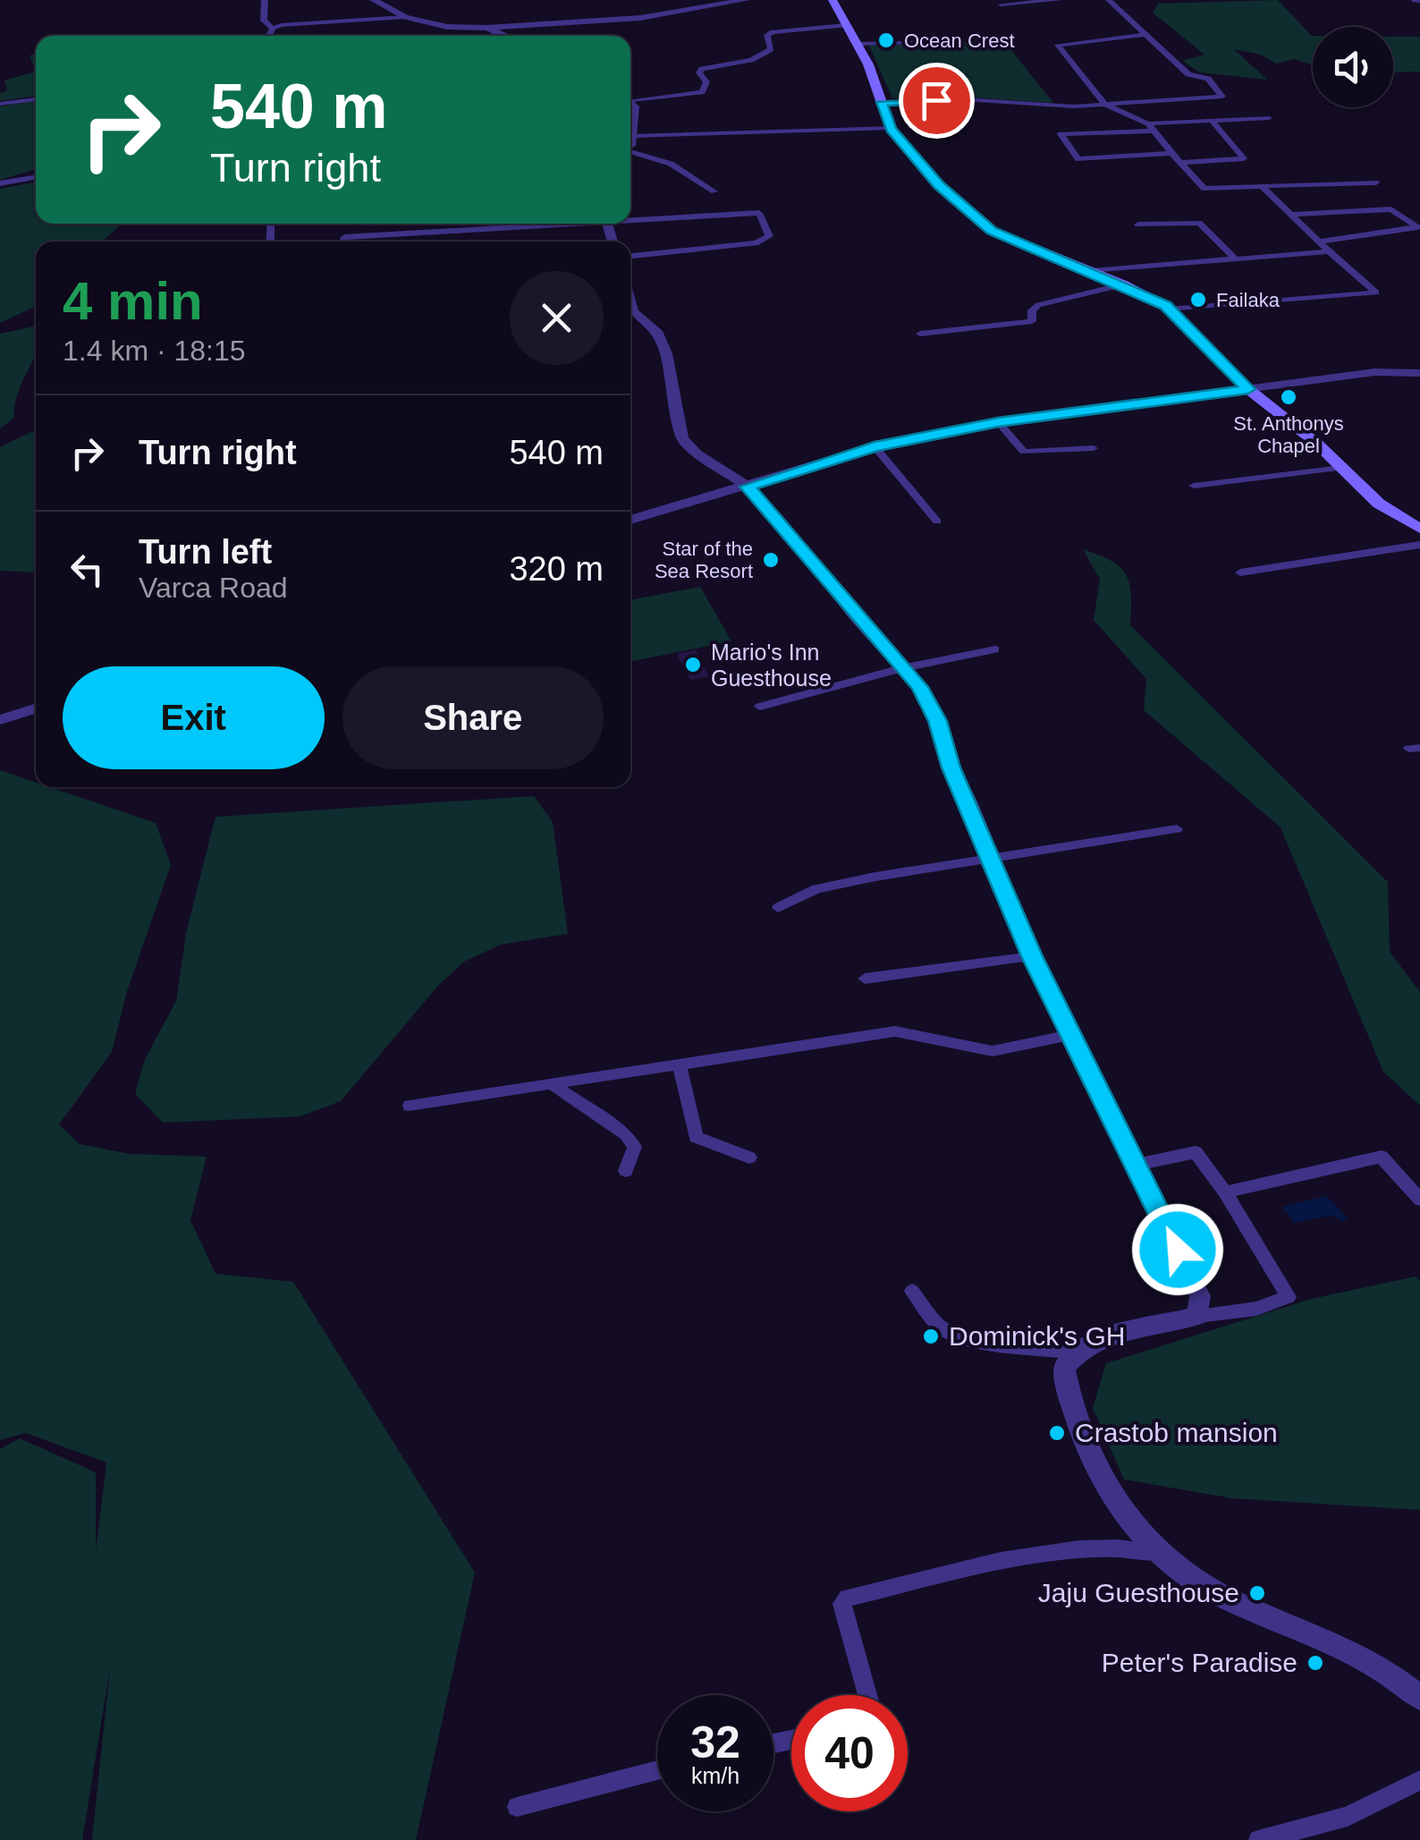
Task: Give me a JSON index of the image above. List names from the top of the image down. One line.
{"places":["Ocean Crest","Failaka","St. Anthonys Chapel","Star of the Sea Resort","Mario's Inn Guesthouse","Dominick's GH","Crastob mansion","Jaju Guesthouse","Peter's Paradise"],"page":{"turn":["540 m","Turn right"],"heading":["4 min","1.4 km · 18:15"],"list":[{"name":"Turn right","value":"540 m"},{"name":"Turn left","note":"Varca Road","value":"320 m"}],"buttons":["Exit","Share"],"speed":"32 km/h","limit":"40"}}
